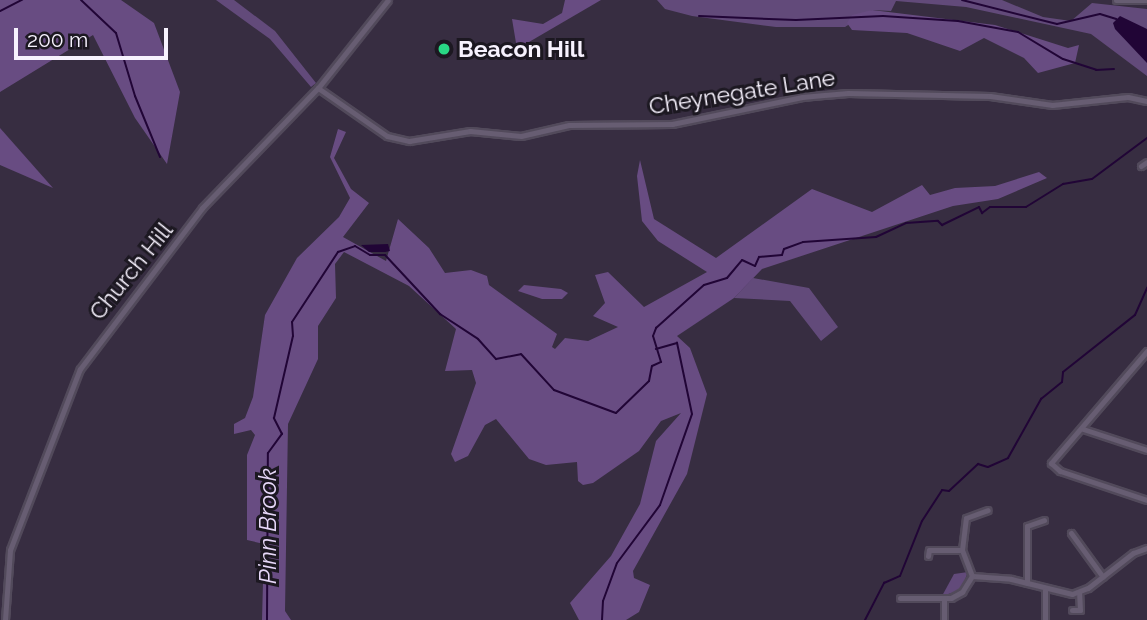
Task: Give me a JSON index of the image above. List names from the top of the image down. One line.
{"streets":{"street":["Cheynegate Lane","Church Hill"]},"crossings":[["Cheynegate Lane","Church Hill"]],"water":["Pinn Brook"],"places":["Beacon Hill"],"scale_bar":"200 m"}
